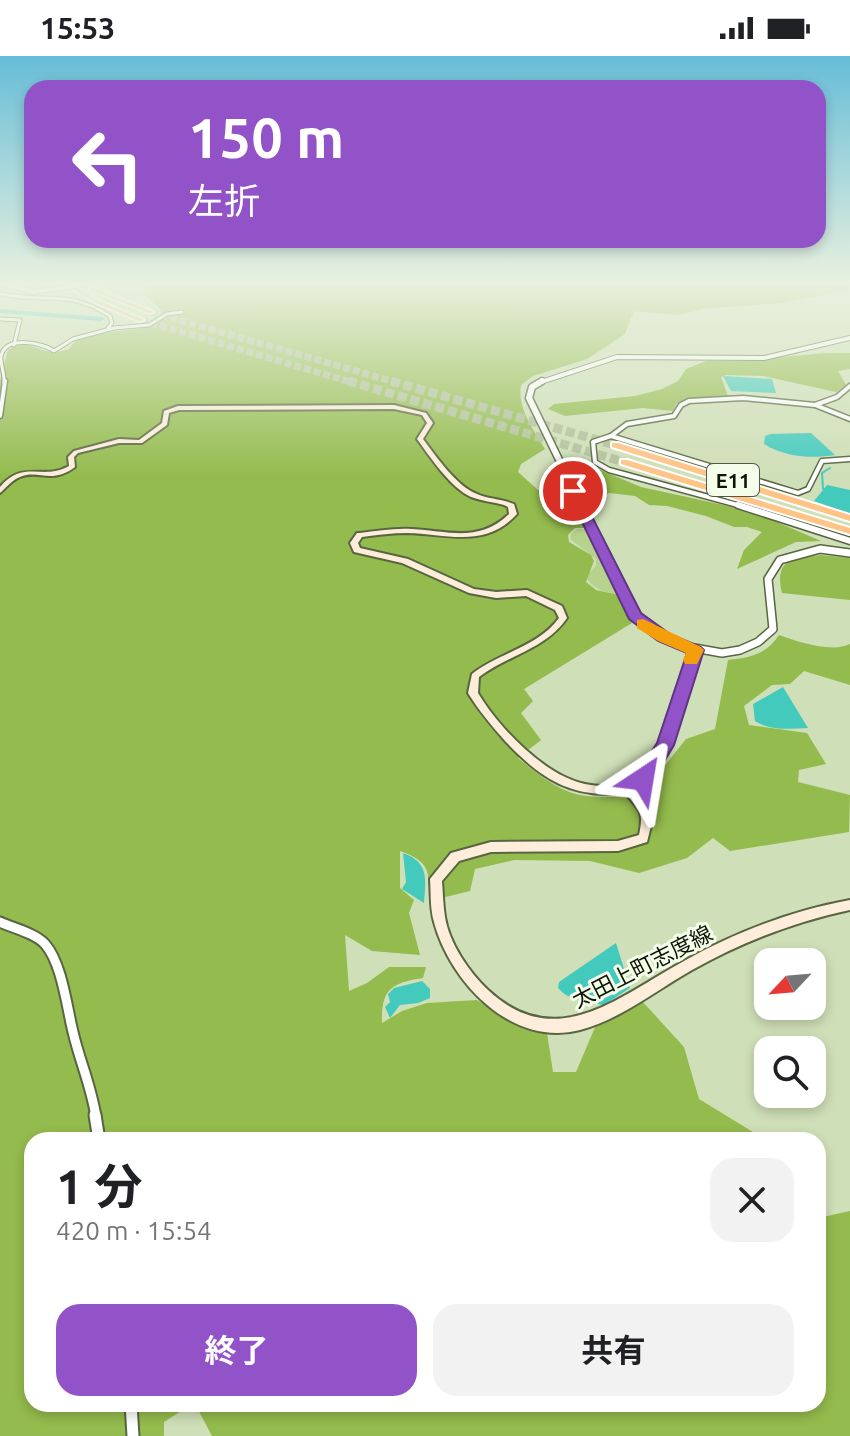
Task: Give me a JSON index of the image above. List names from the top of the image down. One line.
{"streets":{"highway":["E11"],"main road":["太田上町志度線"]},"north":"bottom left","page":{"status":"15:53","turn":["150 m","左折"],"heading":["1 分","420 m · 15:54"],"buttons":["終了","共有"]}}
